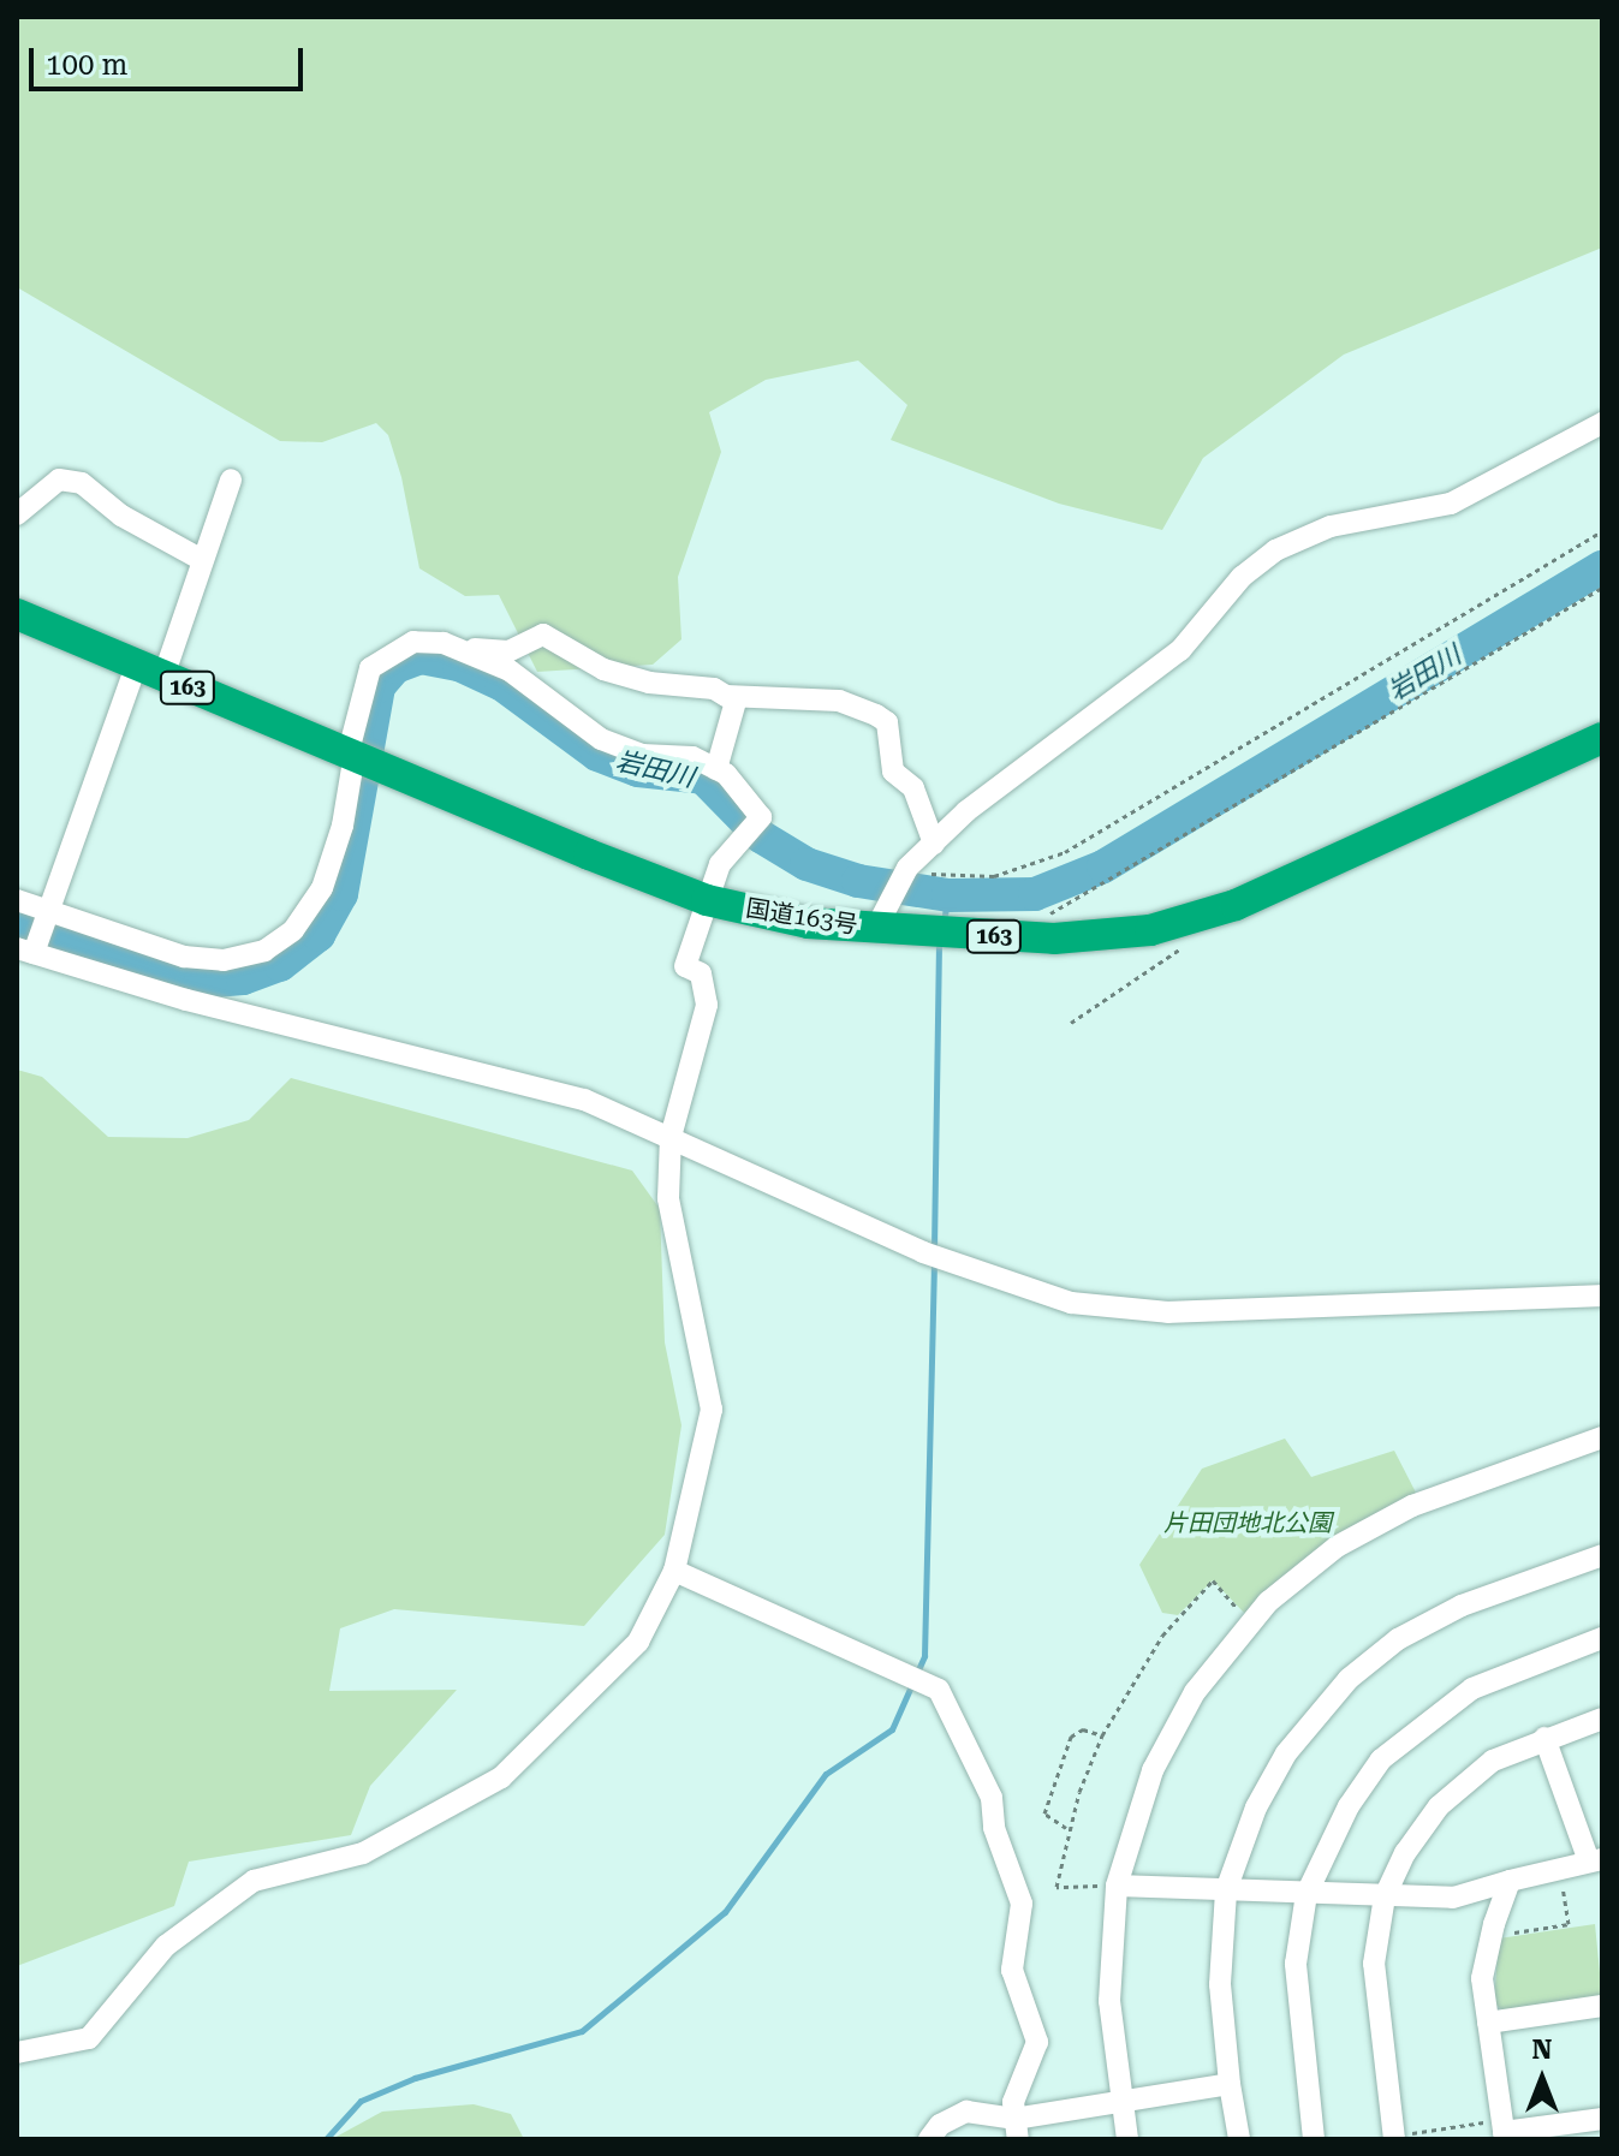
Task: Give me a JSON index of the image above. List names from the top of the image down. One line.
{"streets":{"highway":["163","国道163号"]},"water":["岩田川"],"parks":["片田団地北公園"],"scale_bar":"100 m","north":"top"}
